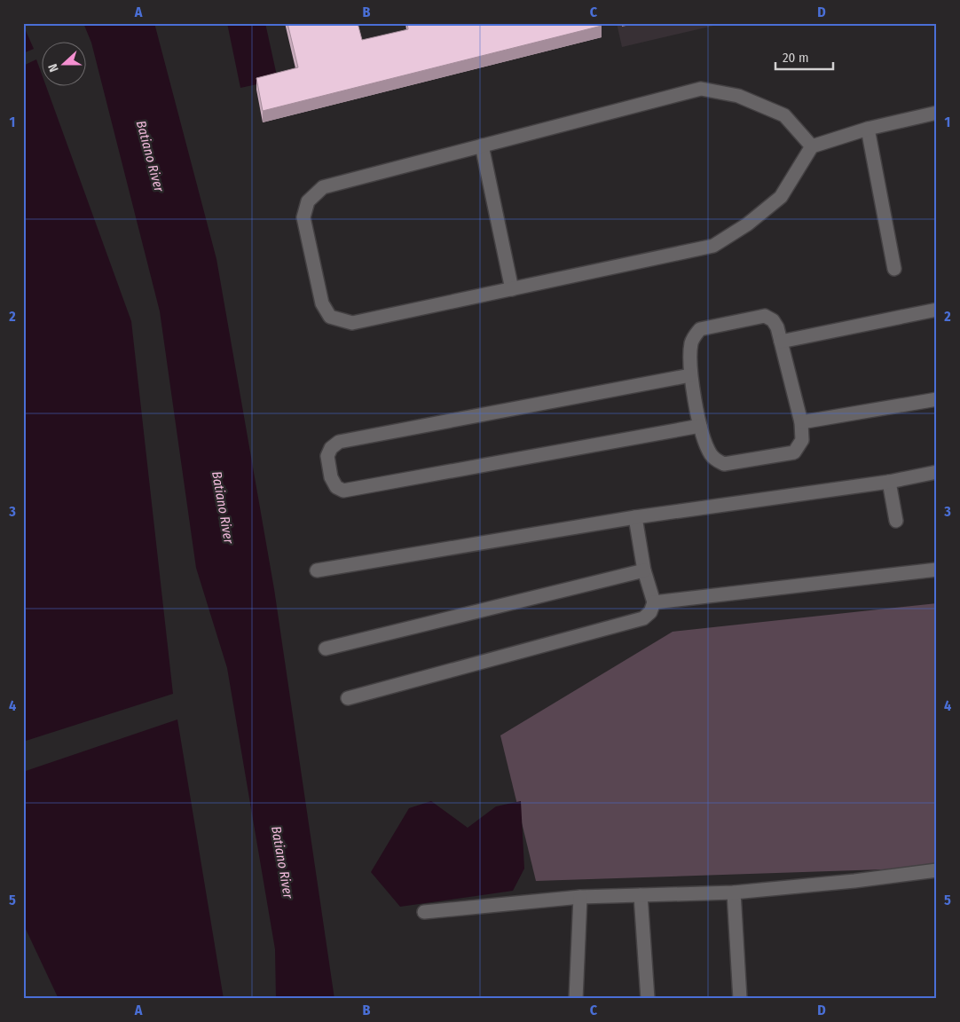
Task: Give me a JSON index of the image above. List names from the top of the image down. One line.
{"water":["Batiano River"],"scale_bar":"20 m","north":"left","grid":{"columns":["A","B","C","D"],"rows":["1","2","3","4","5"]}}
